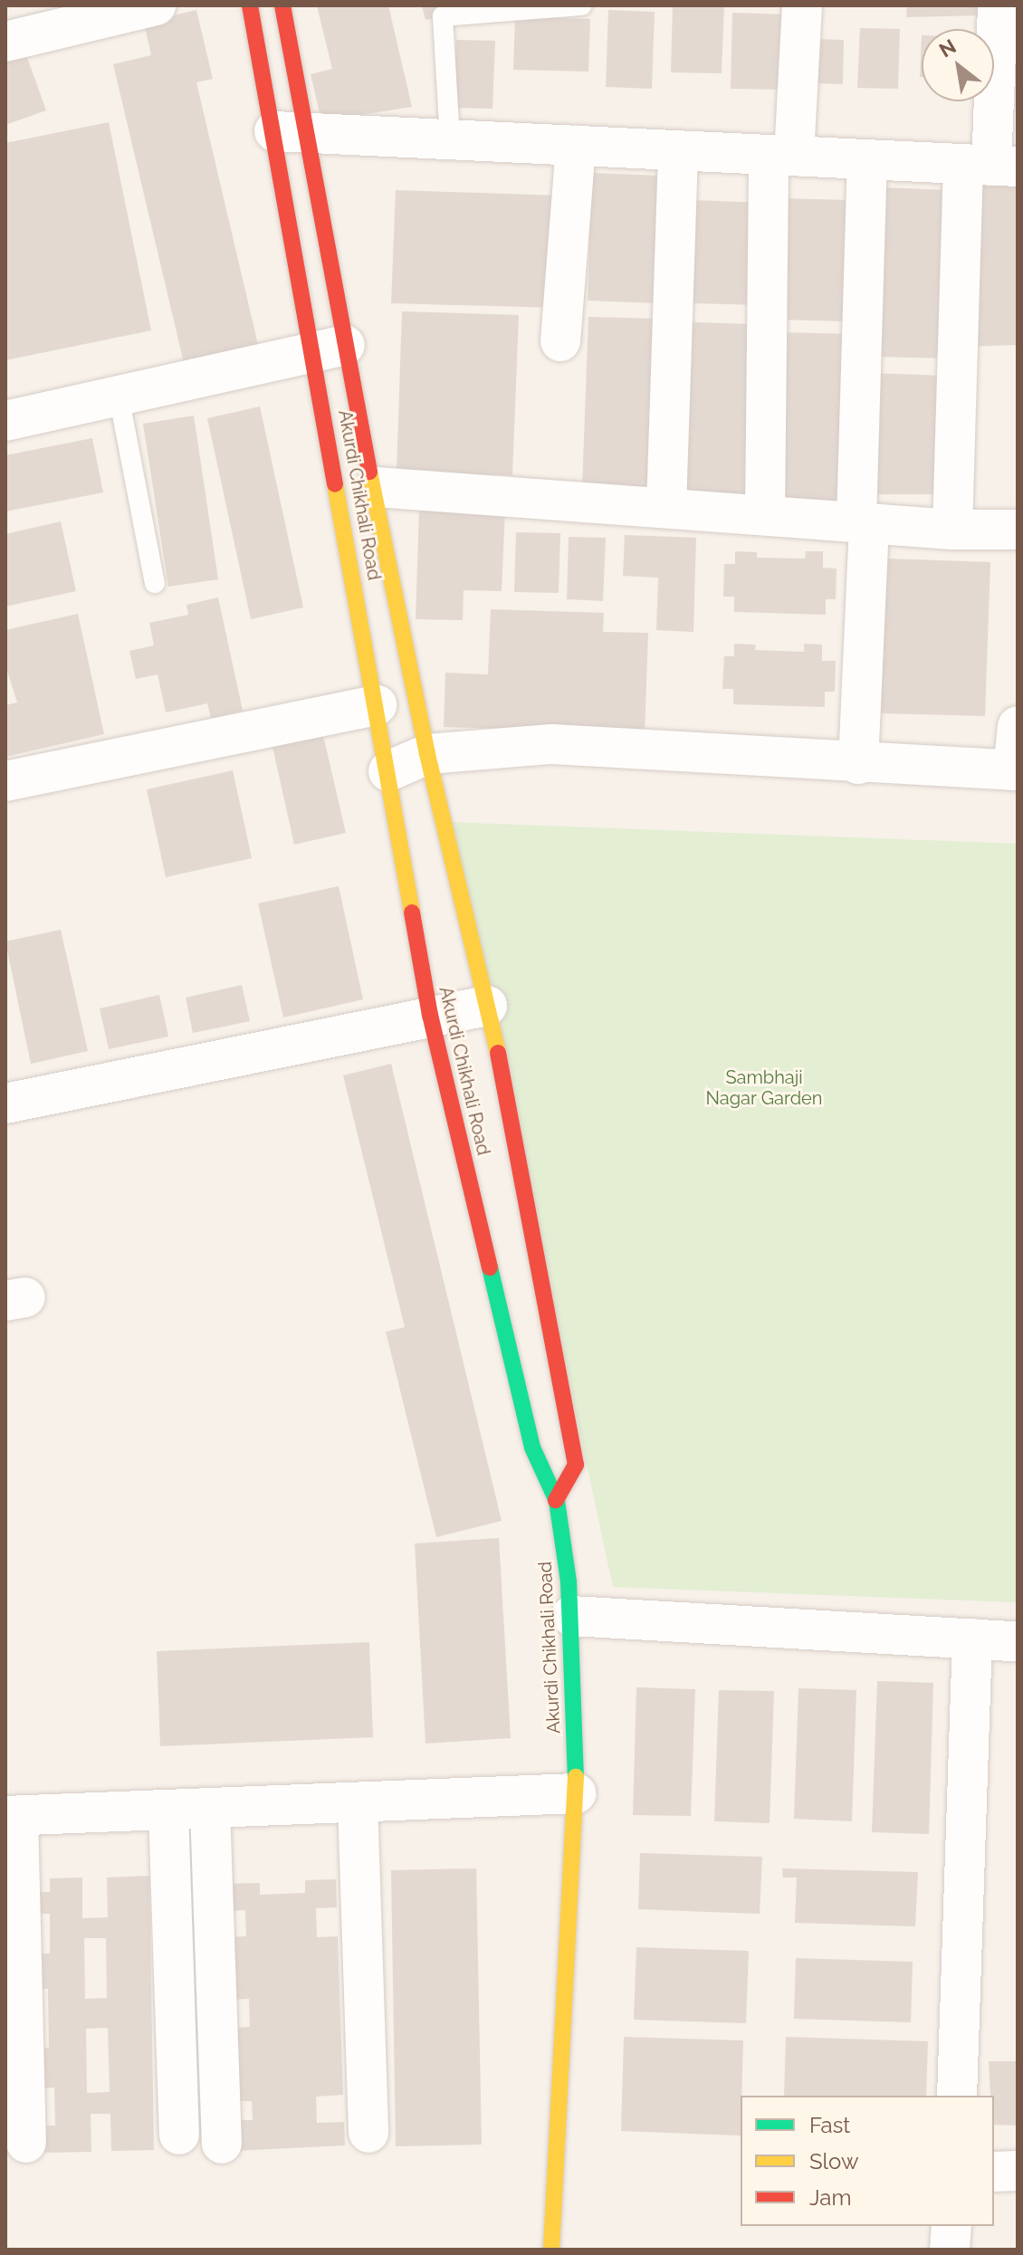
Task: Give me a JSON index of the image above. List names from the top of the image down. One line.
{"streets":{"main road":["Akurdi Chikhali Road"]},"parks":["Sambhaji Nagar Garden"],"legend":["Fast","Slow","Jam"],"north":"top left"}
